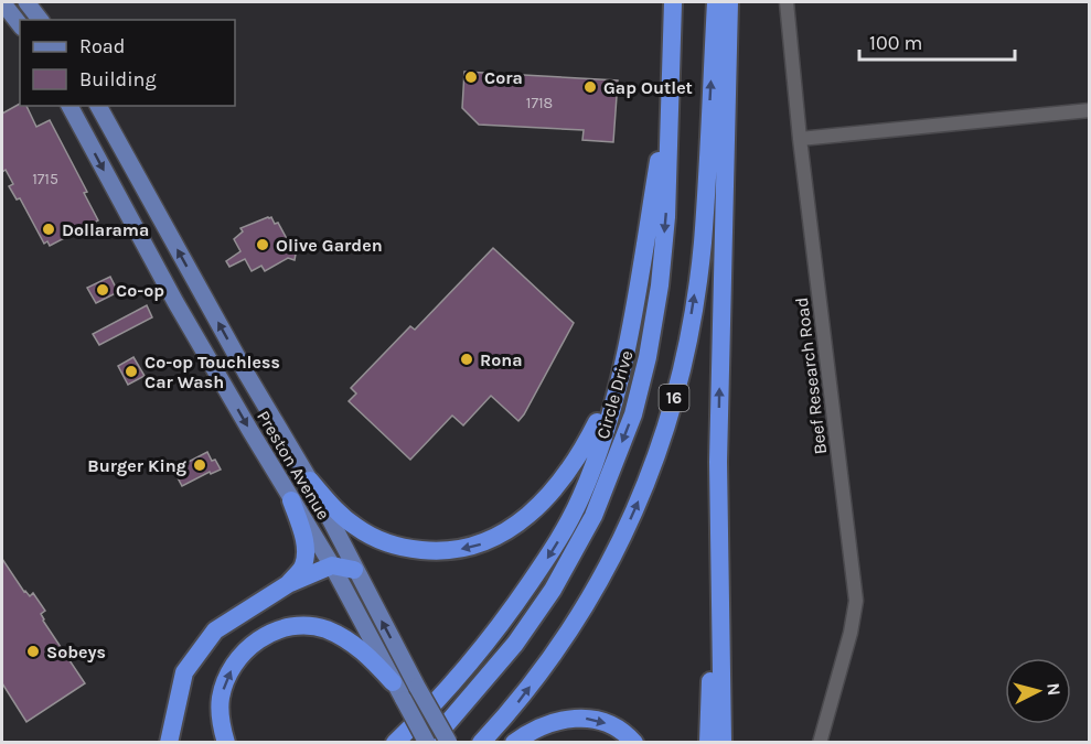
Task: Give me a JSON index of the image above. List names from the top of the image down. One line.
{"streets":{"highway":["Circle Drive","16"],"main road":["Preston Avenue"],"street":["Beef Research Road"]},"crossings":[["Circle Drive","Preston Avenue"]],"places":["Cora","Gap Outlet","Dollarama","Olive Garden","Co-op","Rona","Co-op Touchless Car Wash","Burger King","Sobeys"],"house_numbers":["1718","1715"],"legend":["Road","Building"],"scale_bar":"100 m","north":"right"}
